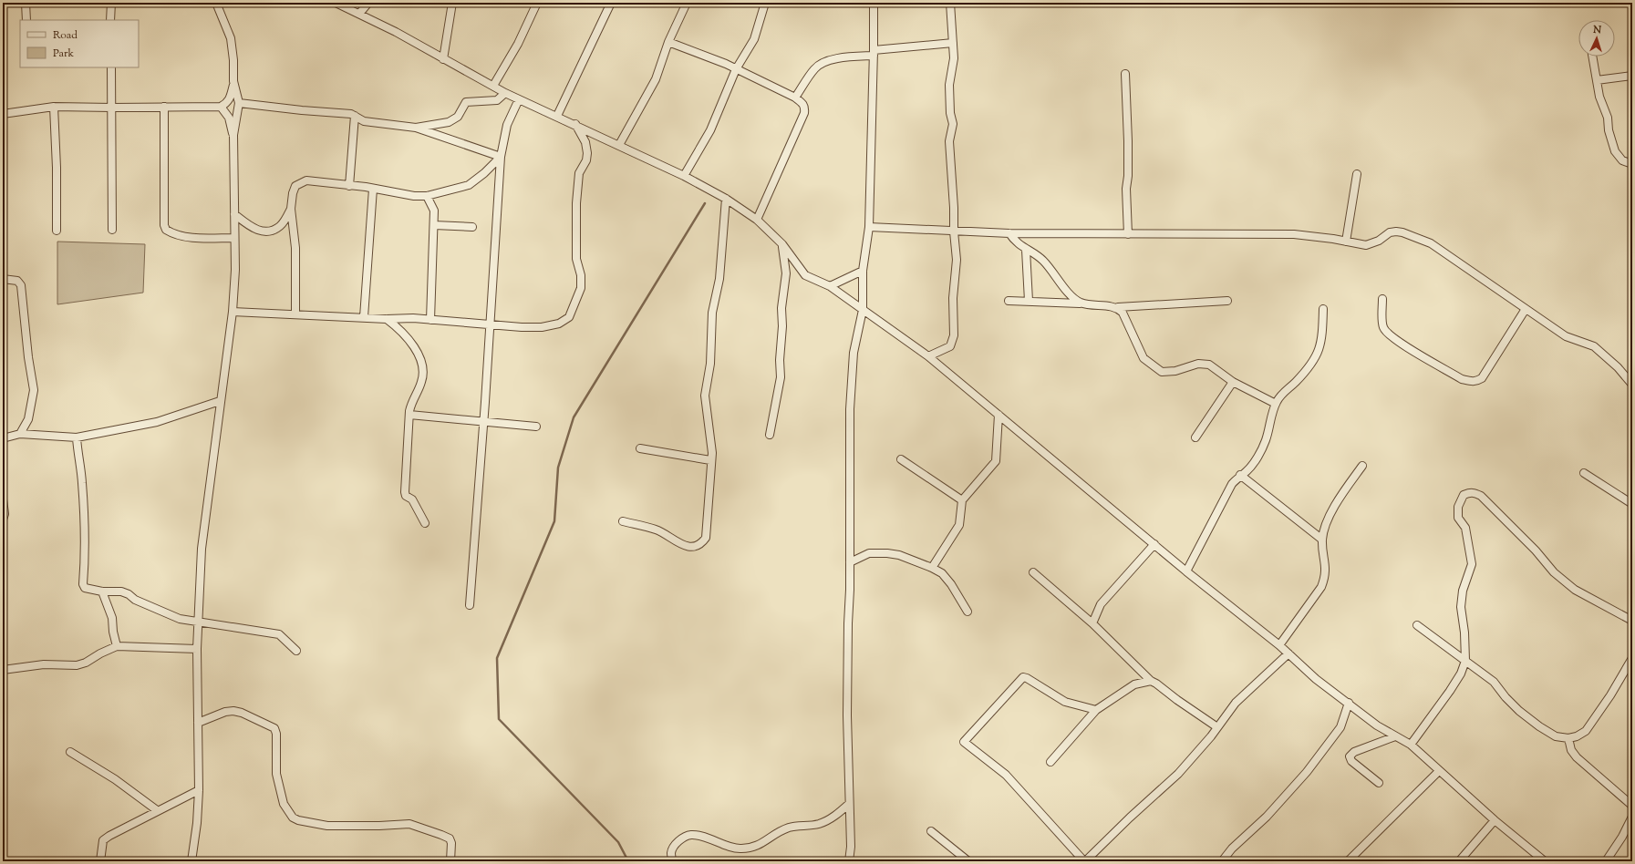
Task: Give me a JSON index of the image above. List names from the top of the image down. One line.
{"legend":["Road","Park"],"north":"top"}
